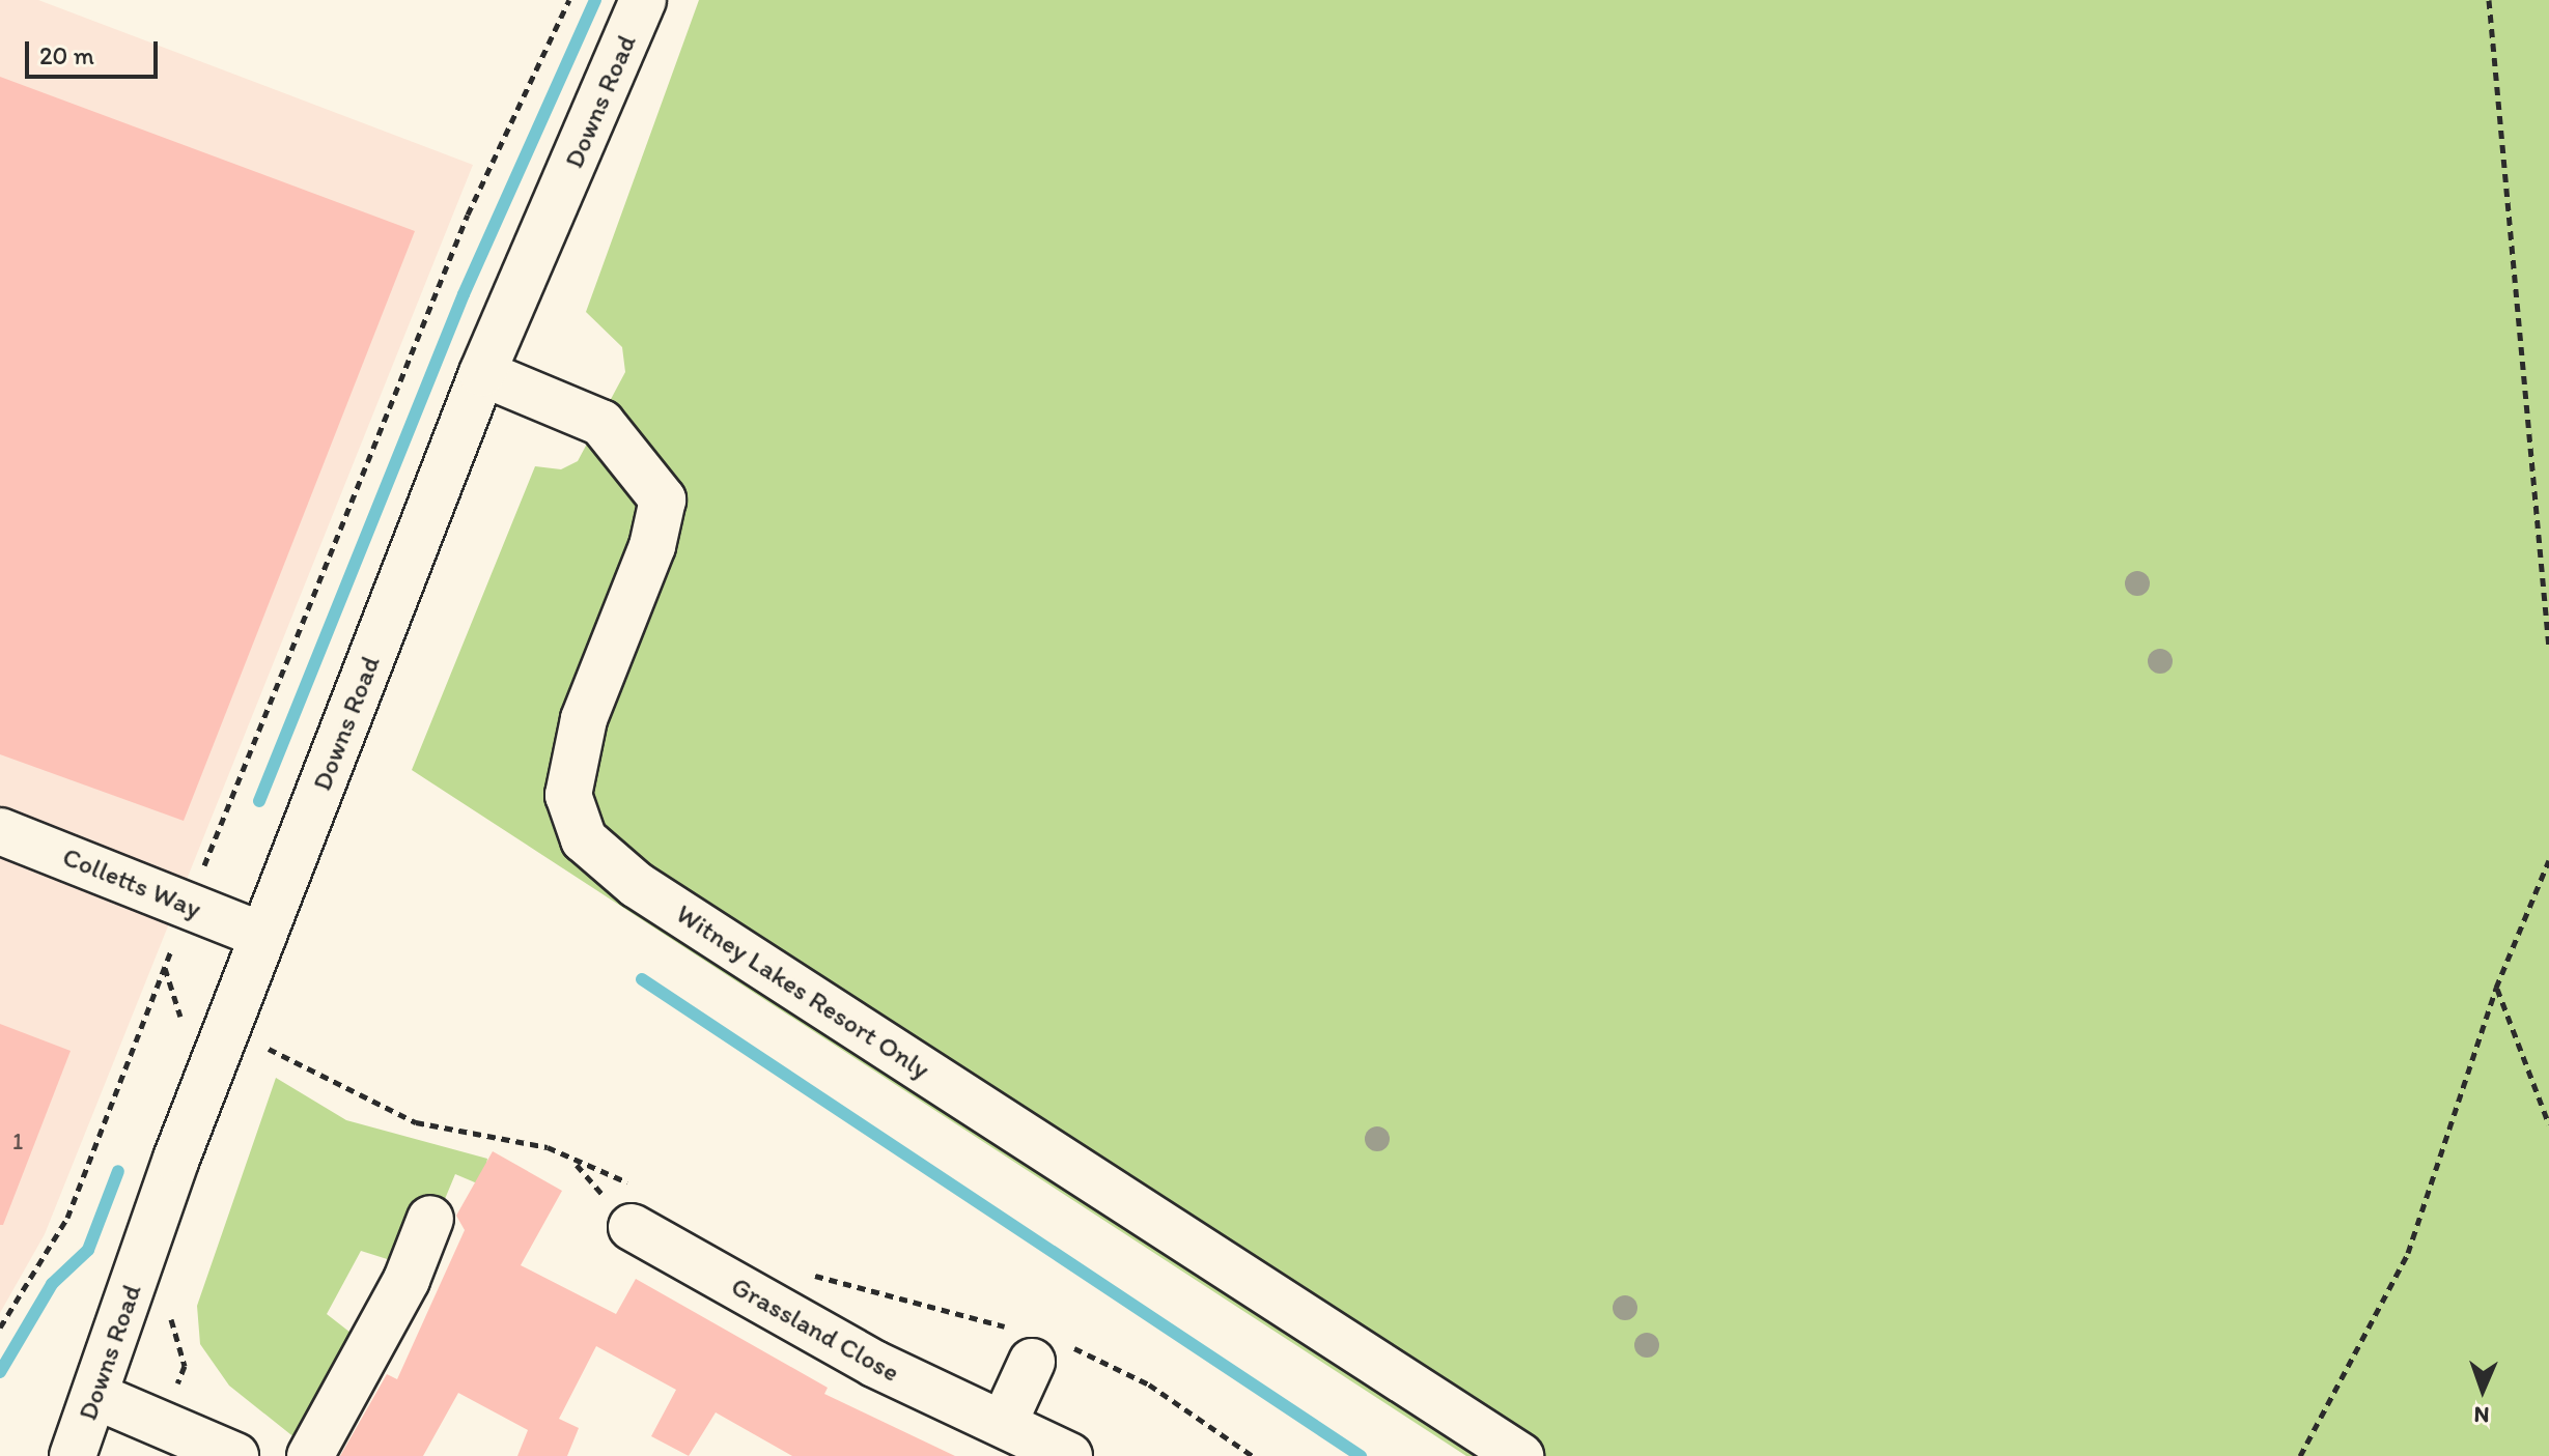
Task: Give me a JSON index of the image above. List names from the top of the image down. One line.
{"streets":{"street":["Downs Road","Colletts Way","Witney Lakes Resort Only","Grassland Close"]},"crossings":[["Downs Road","Colletts Way"],["Downs Road","Witney Lakes Resort Only"]],"house_numbers":["1"],"scale_bar":"20 m","north":"bottom"}
